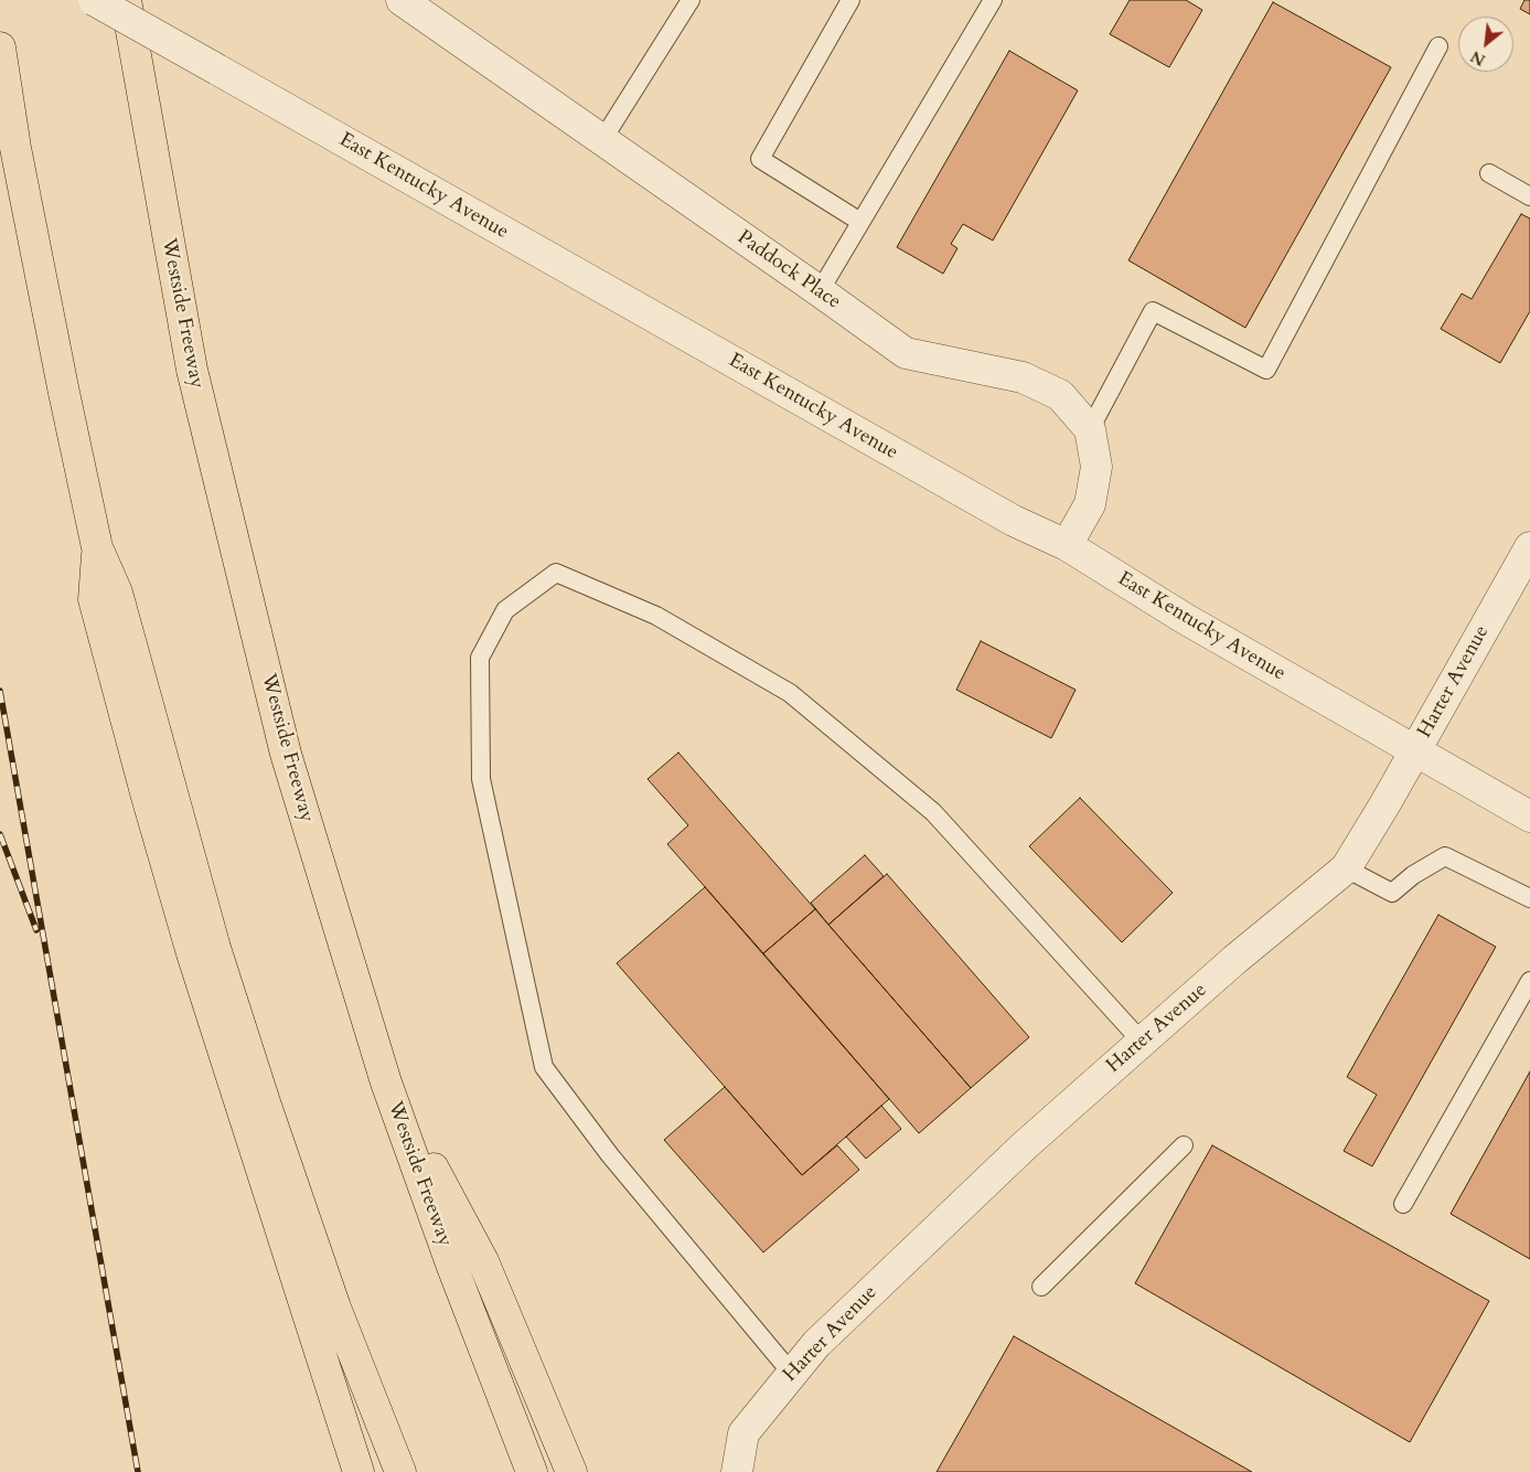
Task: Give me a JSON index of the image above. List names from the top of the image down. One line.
{"streets":{"highway":["Westside Freeway"],"street":["East Kentucky Avenue","Paddock Place","Harter Avenue"]},"crossings":[["East Kentucky Avenue","Harter Avenue"]],"north":"bottom left"}
